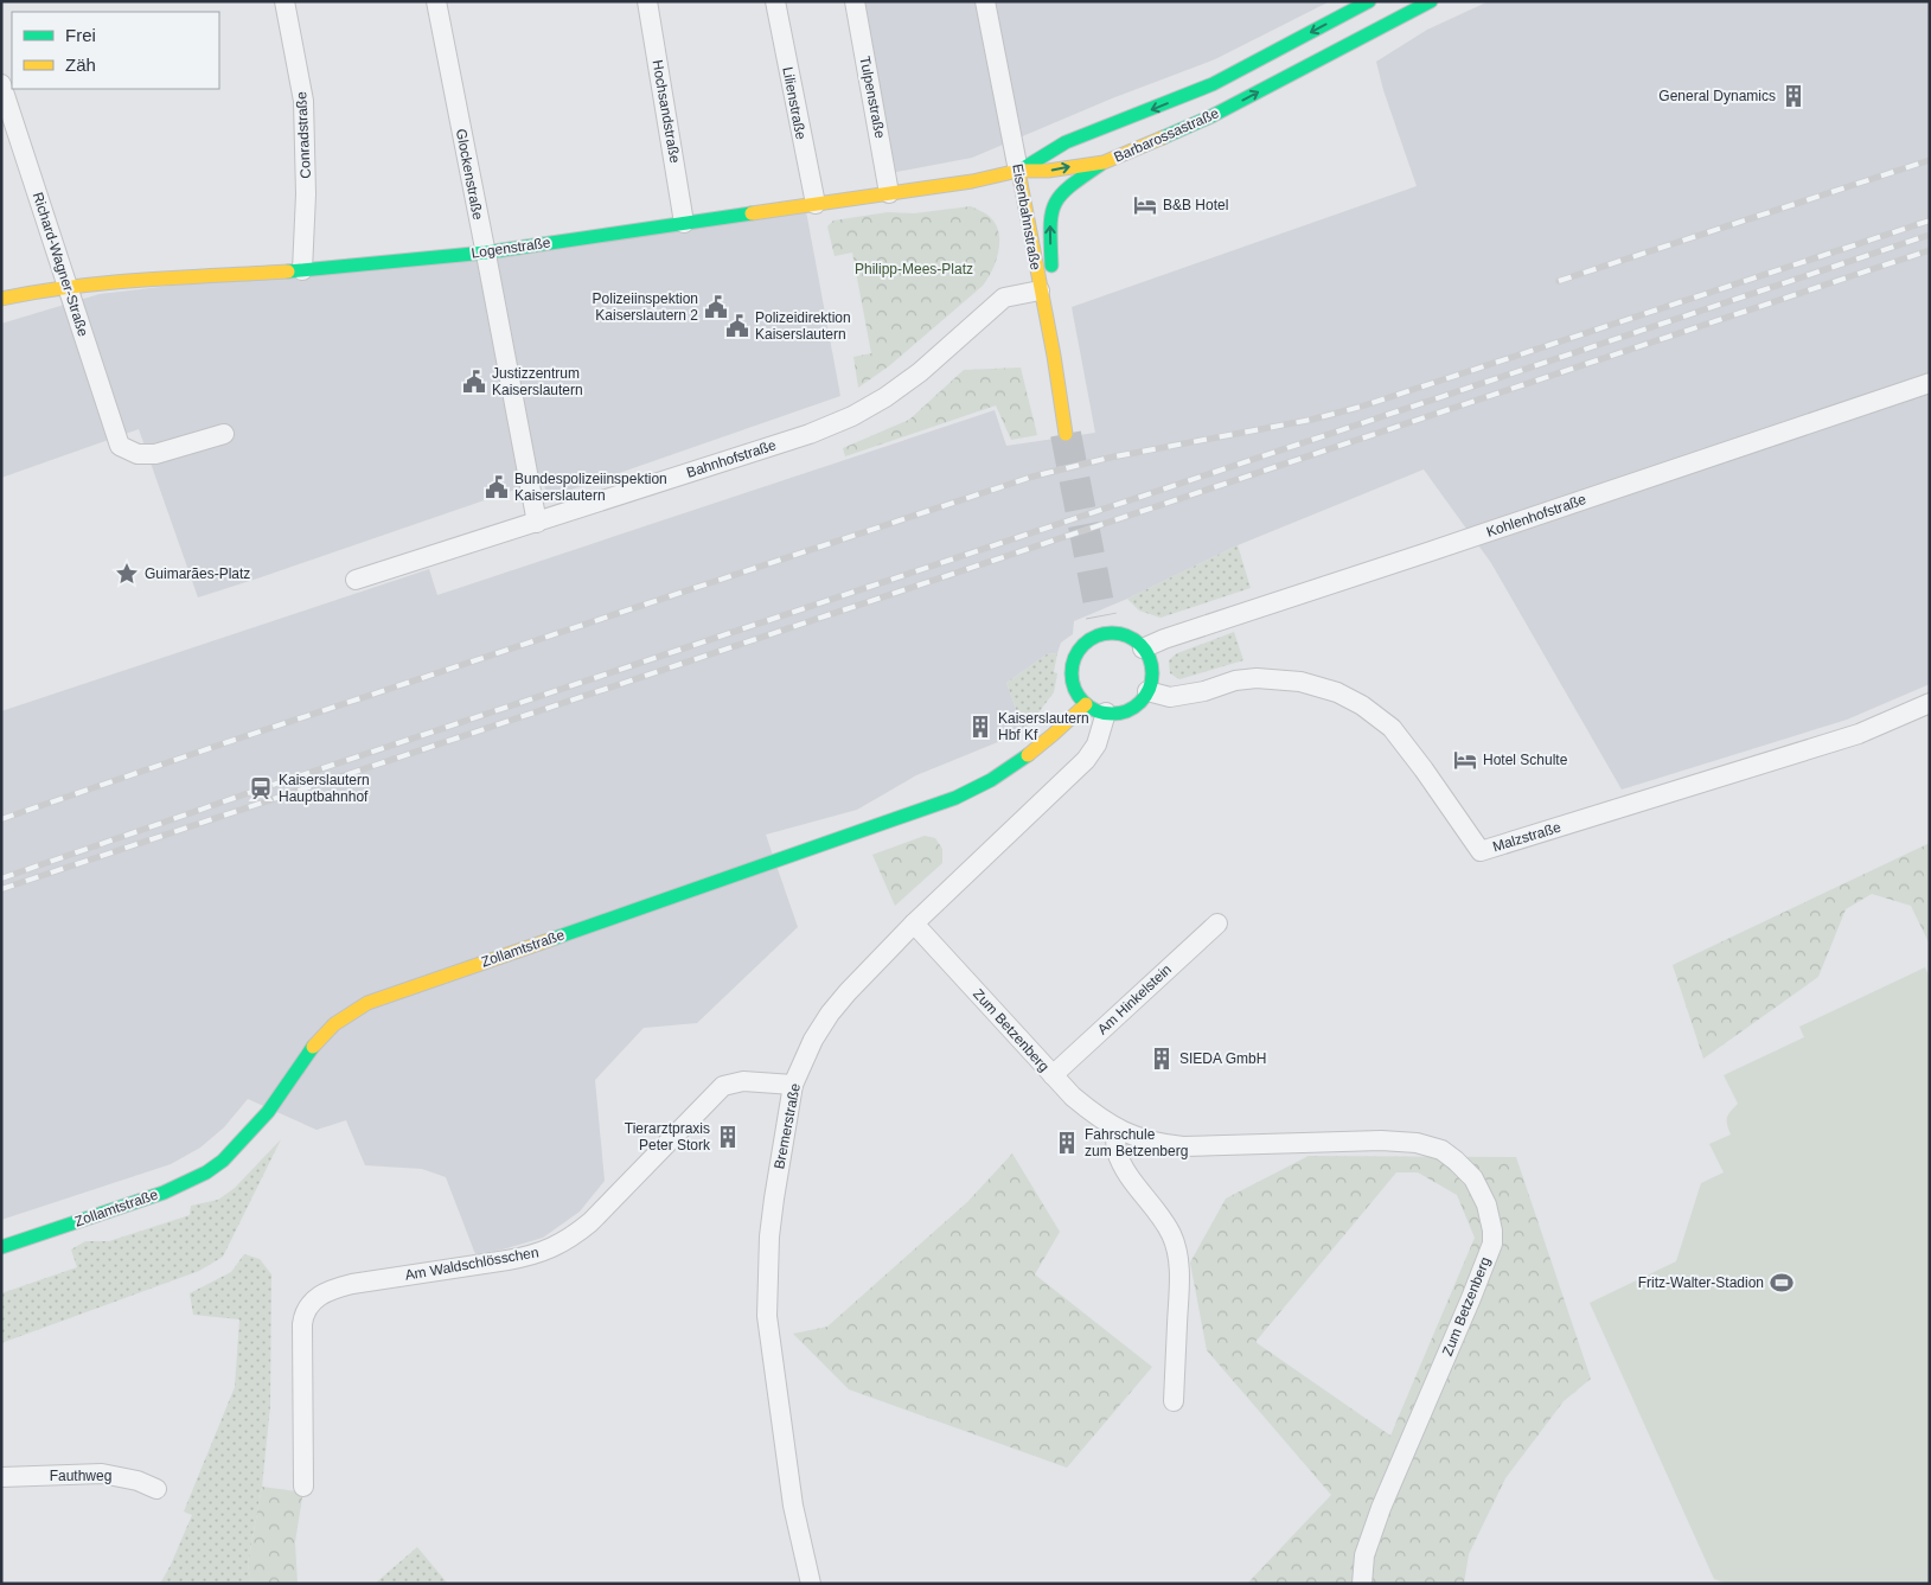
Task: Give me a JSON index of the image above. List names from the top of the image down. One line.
{"streets":{"main road":["Barbarossastraße","Eisenbahnstraße","Logenstraße","Zollamtstraße"],"street":["Tulpenstraße","Lilienstraße","Hochsandstraße","Conradstraße","Glockenstraße","Richard-Wagner-Straße","Bahnhofstraße","Kohlenhofstraße","Malzstraße","Am Hinkelstein","Zum Betzenberg","Bremerstraße","Am Waldschlösschen","Fauthweg"]},"crossings":[["Tulpenstraße","Logenstraße"],["Lilienstraße","Logenstraße"],["Hochsandstraße","Logenstraße"],["Conradstraße","Logenstraße"],["Barbarossastraße","Eisenbahnstraße"],["Barbarossastraße","Logenstraße"],["Glockenstraße","Logenstraße"],["Glockenstraße","Bahnhofstraße"],["Eisenbahnstraße","Logenstraße"],["Eisenbahnstraße","Bahnhofstraße"],["Logenstraße","Richard-Wagner-Straße"],["Kohlenhofstraße","Malzstraße"],["Kohlenhofstraße","Zollamtstraße"],["Kohlenhofstraße","Bremerstraße"],["Malzstraße","Zollamtstraße"],["Malzstraße","Bremerstraße"],["Zollamtstraße","Bremerstraße"],["Am Hinkelstein","Zum Betzenberg"],["Zum Betzenberg","Bremerstraße"],["Bremerstraße","Am Waldschlösschen"]],"parks":["Philipp-Mees-Platz"],"places":{"building":["General Dynamics","Kaiserslautern Hbf Kf","SIEDA GmbH","Tierarztpraxis Peter Stork","Fahrschule zum Betzenberg"],"hotel":["B&B Hotel","Hotel Schulte"],"public building":["Polizeiinspektion Kaiserslautern 2","Polizeidirektion Kaiserslautern","Justizzentrum Kaiserslautern","Bundespolizeiinspektion Kaiserslautern"],"place":["Guimarães-Platz"],"station":["Kaiserslautern Hauptbahnhof"],"sports":["Fritz-Walter-Stadion"]},"legend":["Frei","Zäh"]}
